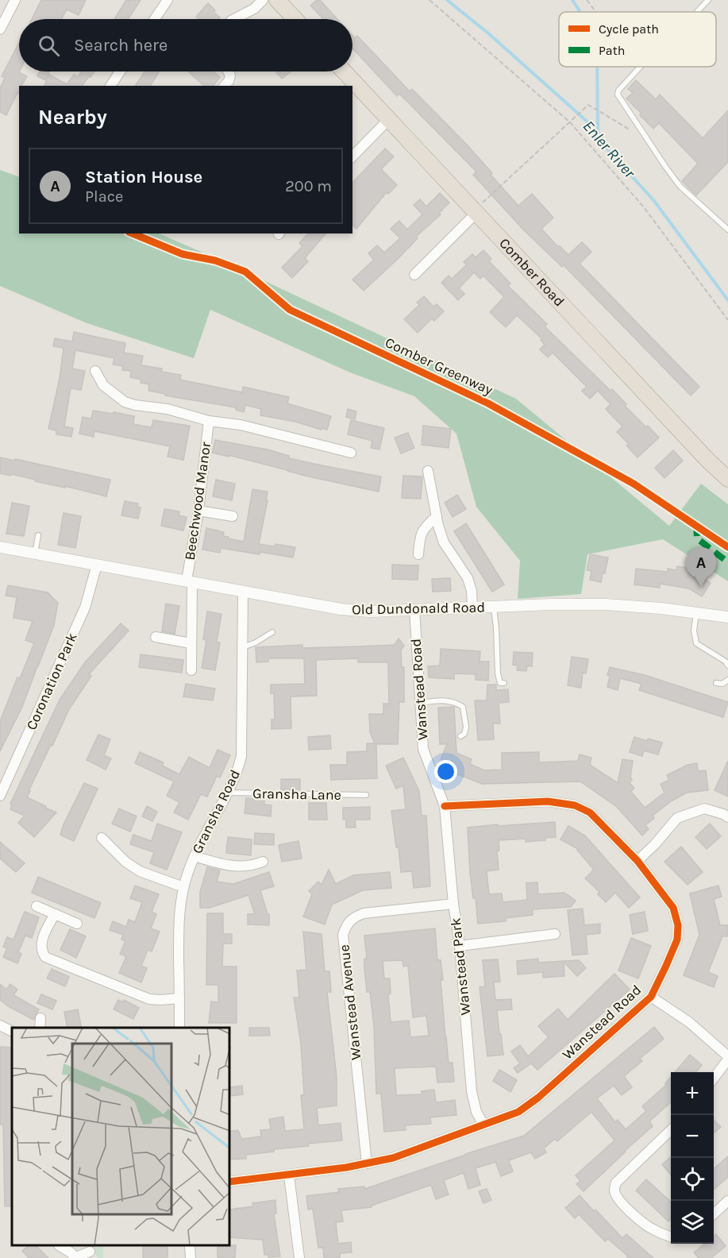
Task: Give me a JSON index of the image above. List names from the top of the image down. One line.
{"streets":{"highway":["Comber Road"],"street":["Beechwood Manor","Old Dundonald Road","Coronation Park","Wanstead Road","Gransha Road","Wanstead Park","Wanstead Avenue"],"lane":["Gransha Lane"],"cycle path":["Comber Greenway"]},"crossings":[["Beechwood Manor","Old Dundonald Road"],["Old Dundonald Road","Coronation Park"],["Old Dundonald Road","Wanstead Road"],["Old Dundonald Road","Gransha Road"],["Wanstead Road","Wanstead Park"],["Wanstead Road","Wanstead Avenue"],["Gransha Lane","Gransha Road"],["Wanstead Park","Wanstead Avenue"]],"water":["Enler River"],"legend":["Cycle path","Path"],"page":{"search":"Search here","heading":"Nearby","list":[{"mark":"A","name":"Station House","note":"Place","value":"200 m"}],"pins":"A","map_buttons":["+","−"]}}
